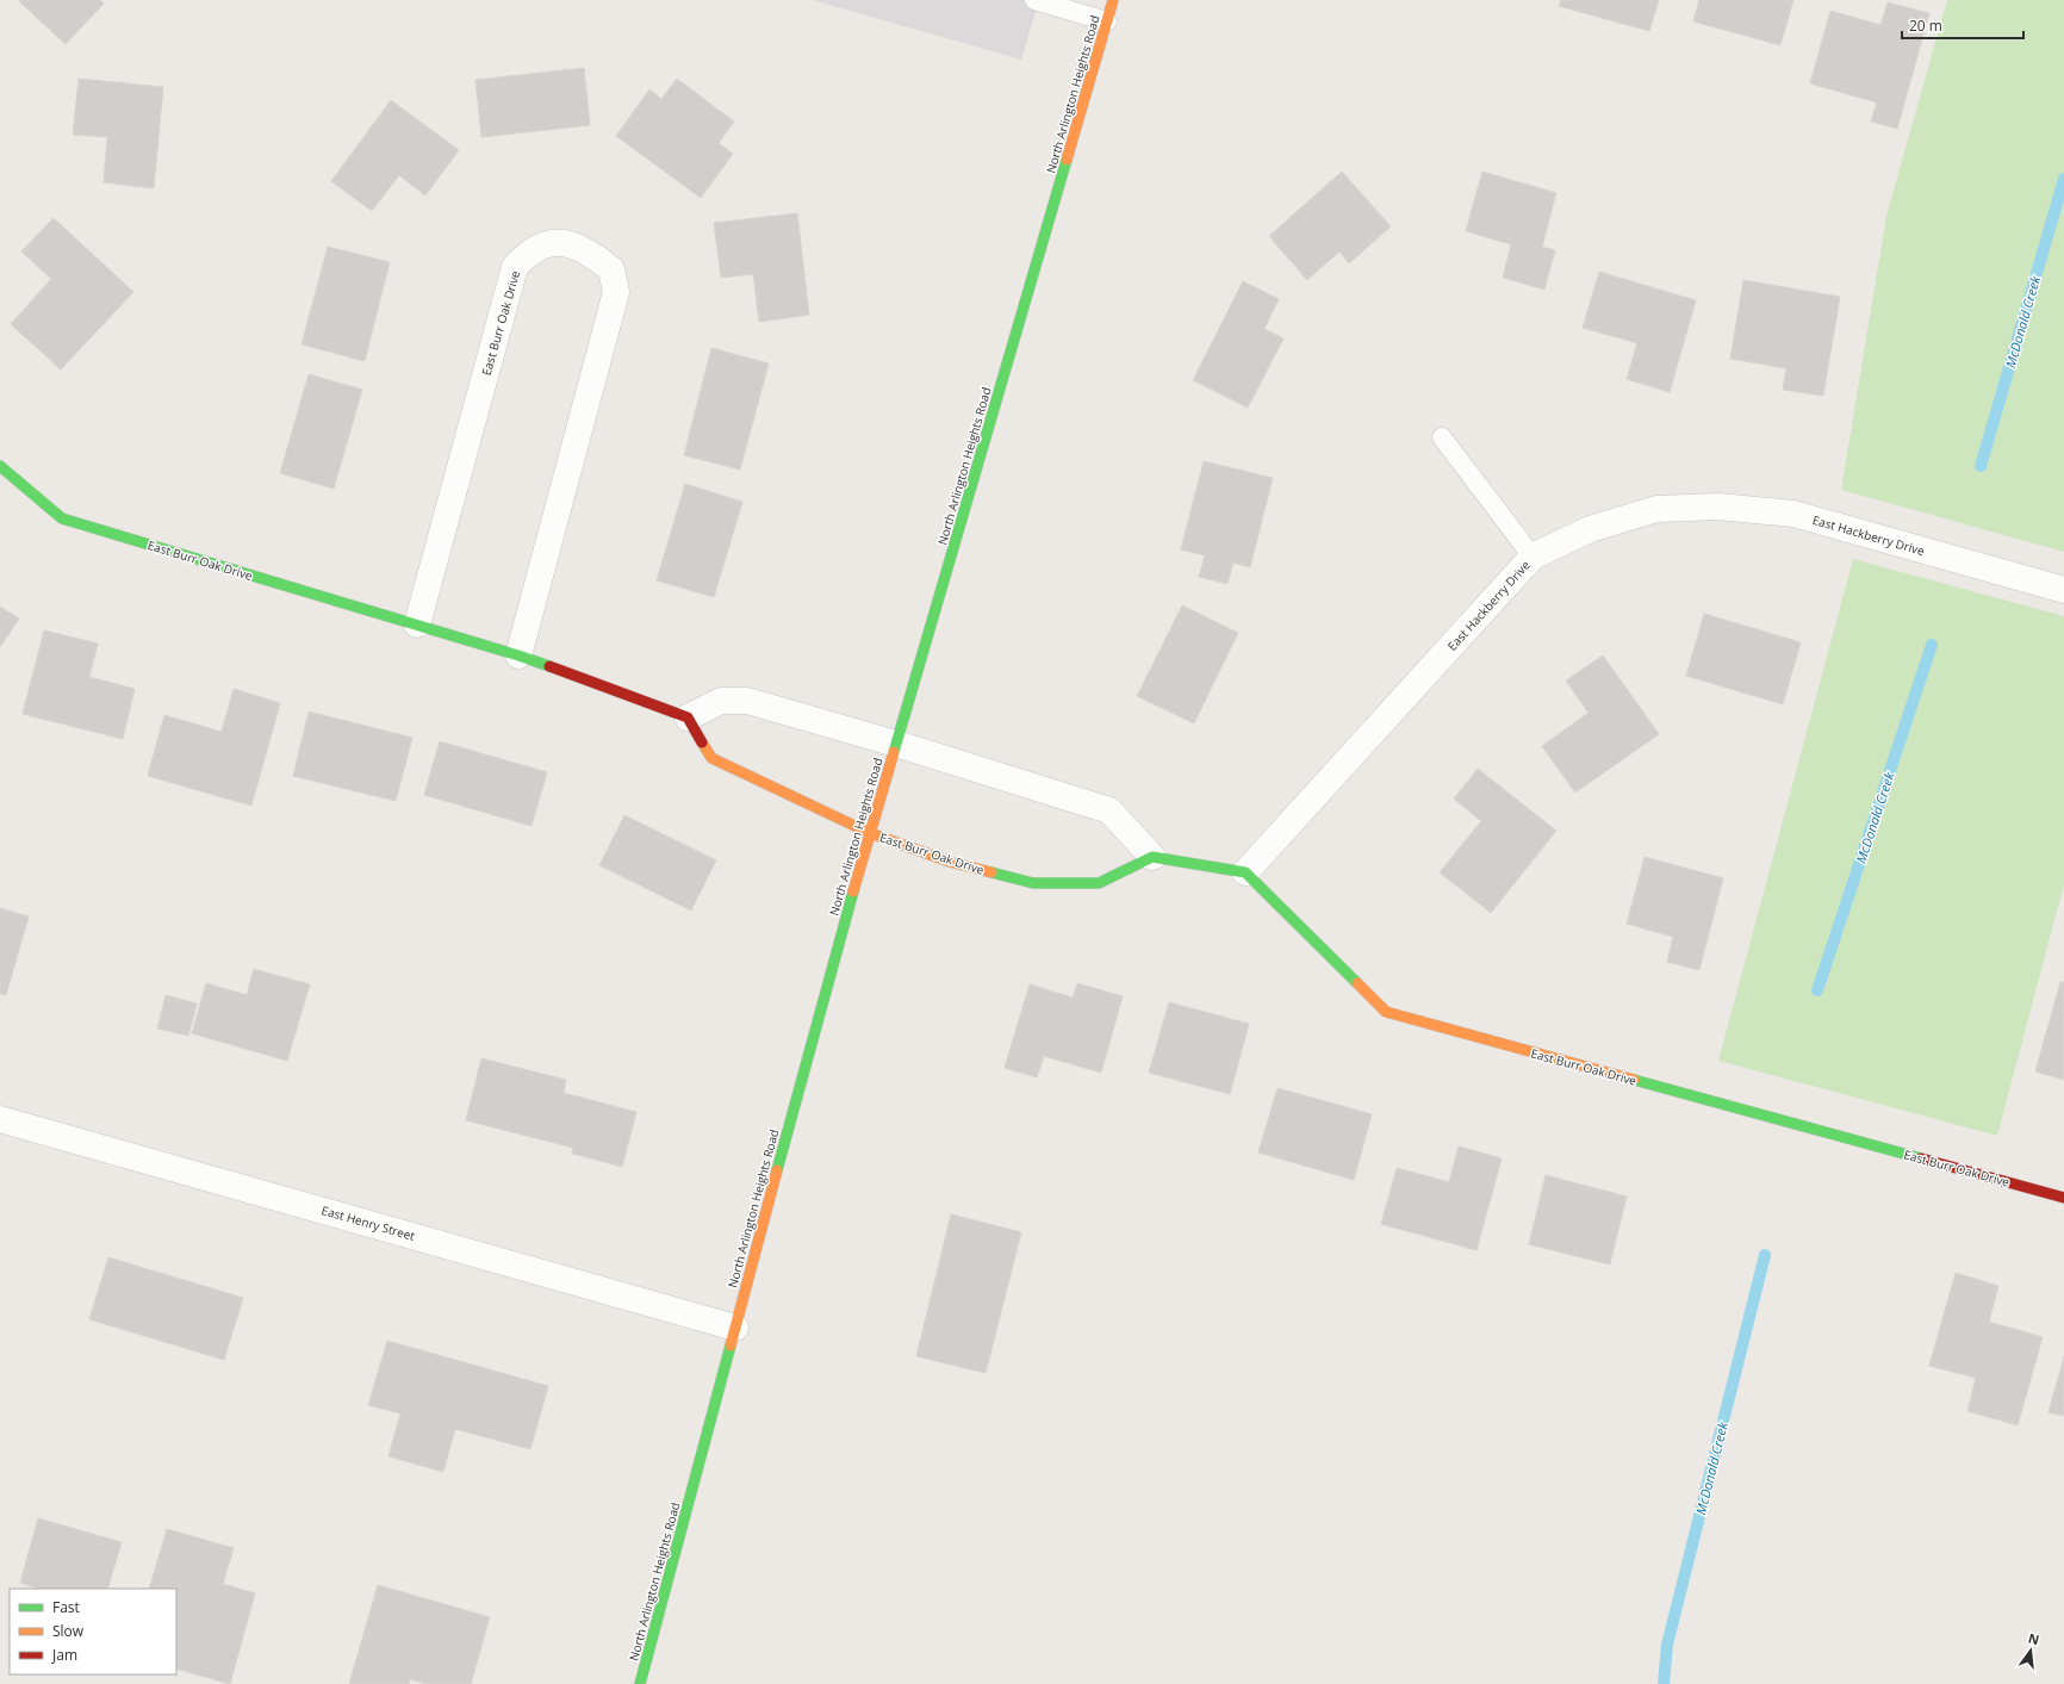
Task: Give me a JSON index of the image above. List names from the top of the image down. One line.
{"streets":{"street":["North Arlington Heights Road","East Burr Oak Drive","East Hackberry Drive","East Henry Street"]},"crossings":[["North Arlington Heights Road","East Burr Oak Drive"],["North Arlington Heights Road","East Henry Street"],["East Burr Oak Drive","East Hackberry Drive"]],"water":["McDonald Creek"],"legend":["Fast","Slow","Jam"],"scale_bar":"20 m","north":"top"}
